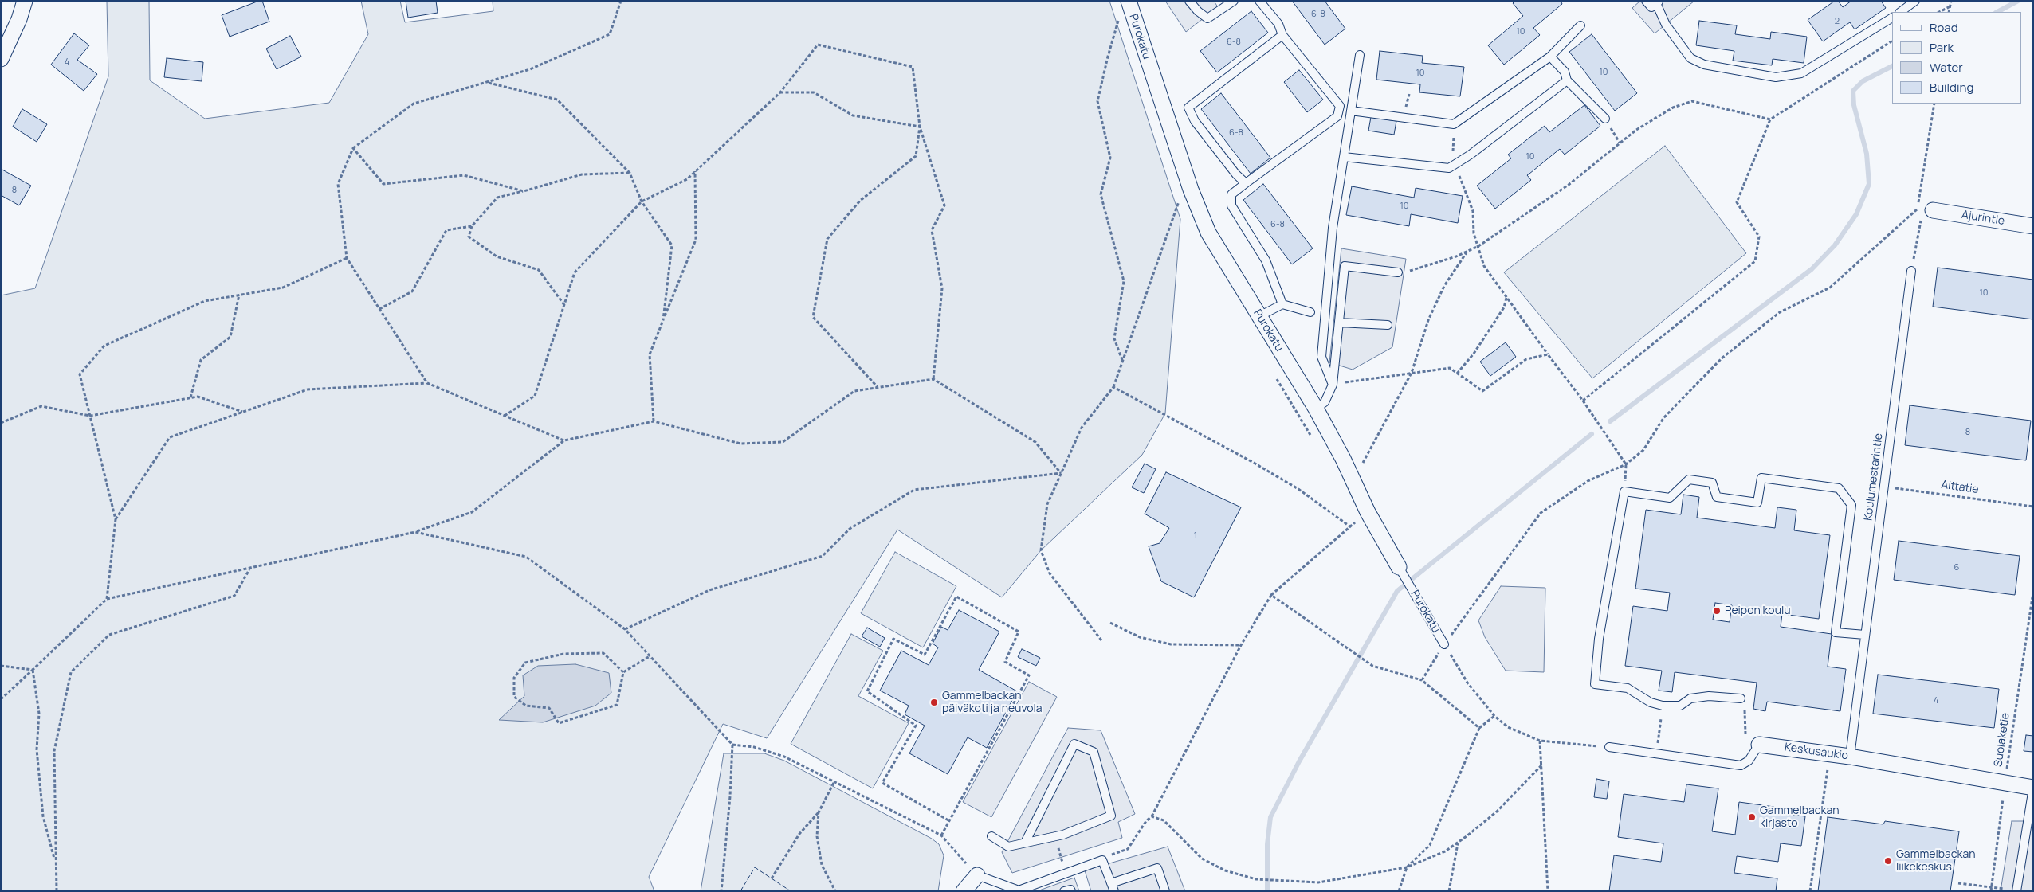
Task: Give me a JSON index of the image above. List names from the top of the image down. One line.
{"streets":{"street":["Purokatu","Ajurintie","Keskusaukio"],"lane":["Koulumestarintie"],"path":["Aittatie","Suolaketie"]},"crossings":[["Koulumestarintie","Aittatie"],["Koulumestarintie","Keskusaukio"],["Suolaketie","Keskusaukio"]],"places":["Peipon koulu","Gammelbackan päiväkoti ja neuvola","Gammelbackan kirjasto","Gammelbackan liikekeskus"],"house_numbers":["6-8","2","10","6-8","4","10","10","6-8","10","8","10","6-8","10","8","1","6","4"],"legend":["Road","Park","Water","Building"]}
